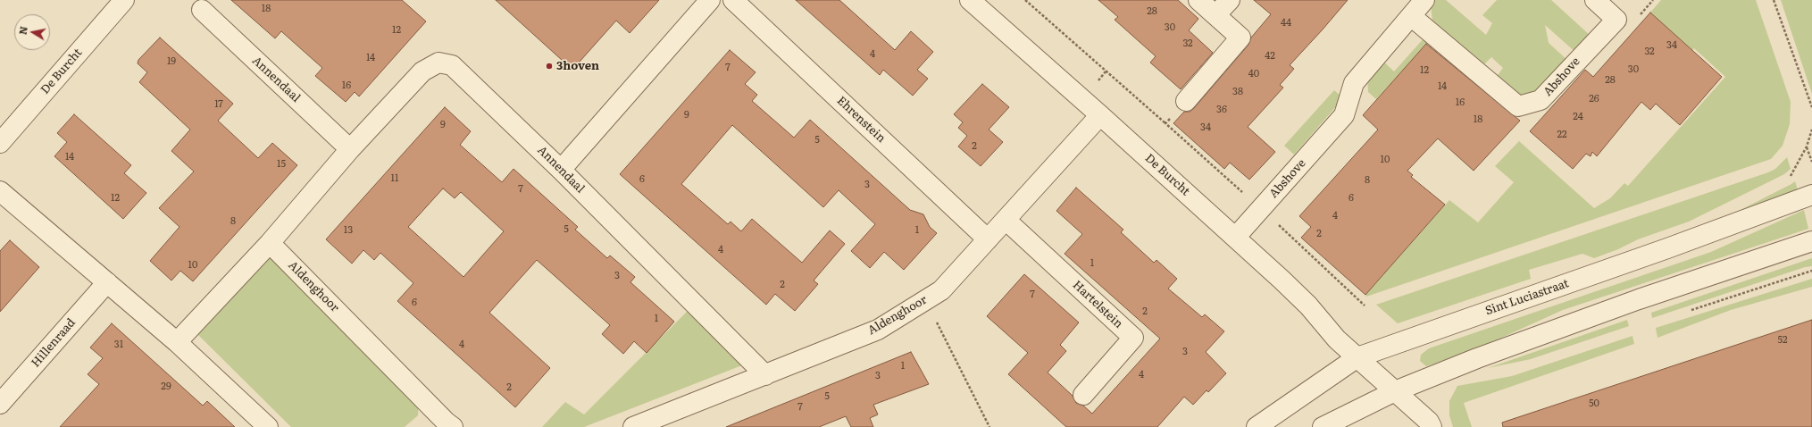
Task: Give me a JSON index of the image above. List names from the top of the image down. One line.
{"streets":{"street":["De Burcht","Abshove","Annendaal","Ehrenstein","Aldenghoor","Sint Luciastraat","Hartelstein","Hillenraad"]},"crossings":[["De Burcht","Abshove"],["De Burcht","Aldenghoor"],["De Burcht","Sint Luciastraat"],["Annendaal","Aldenghoor"],["Ehrenstein","Aldenghoor"],["Aldenghoor","Hartelstein"]],"places":["3hoven"],"house_numbers":["18","28","44","30","12","32","34","32","4","42","14","19","7","30","12","40","28","16","14","38","26","16","17","36","9","24","18","9","34","22","5","2","14","10","15","11","6","8","3","7","12","6","4","8","5","13","1","2","4","1","10","3","2","7","6","2","1","52","31","4","3","1","4","3","29","2","5","50","7"],"north":"left"}
